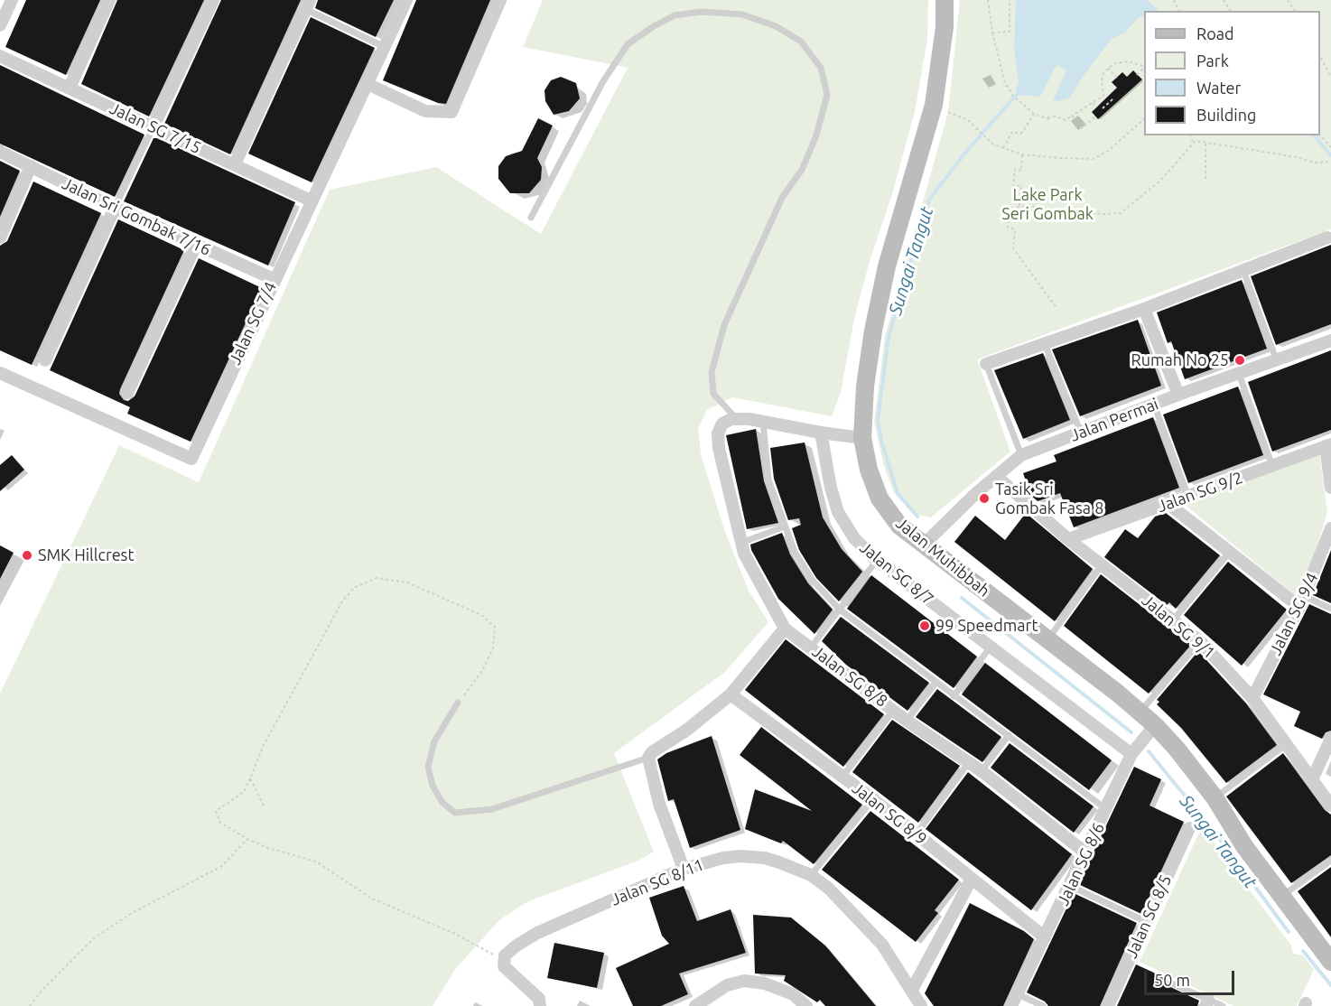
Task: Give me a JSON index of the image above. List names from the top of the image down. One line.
{"streets":{"street":["Jalan SG 7/15","Jalan Sri Gombak 7/16","Jalan SG 7/4","Jalan Permai","Jalan SG 9/2","Jalan Muhibbah","Jalan SG 8/7","Jalan SG 9/4","Jalan SG 9/1","Jalan SG 8/8","Jalan SG 8/9","Jalan SG 8/6","Jalan SG 8/11","Jalan SG 8/5"]},"crossings":[["Jalan SG 7/15","Jalan SG 7/4"],["Jalan Sri Gombak 7/16","Jalan SG 7/4"],["Jalan Permai","Jalan Muhibbah"],["Jalan Permai","Jalan SG 9/1"],["Jalan SG 9/2","Jalan SG 9/1"],["Jalan Muhibbah","Jalan SG 8/6"],["Jalan SG 8/7","Jalan SG 8/6"],["Jalan SG 9/4","Jalan SG 9/1"],["Jalan SG 8/8","Jalan SG 8/6"],["Jalan SG 8/9","Jalan SG 8/6"]],"water":["Sungai Tangut"],"parks":["Lake Park Seri Gombak"],"places":["Rumah No 25","Tasik Sri Gombak Fasa 8","SMK Hillcrest","99 Speedmart"],"legend":["Road","Park","Water","Building"],"scale_bar":"50 m"}
